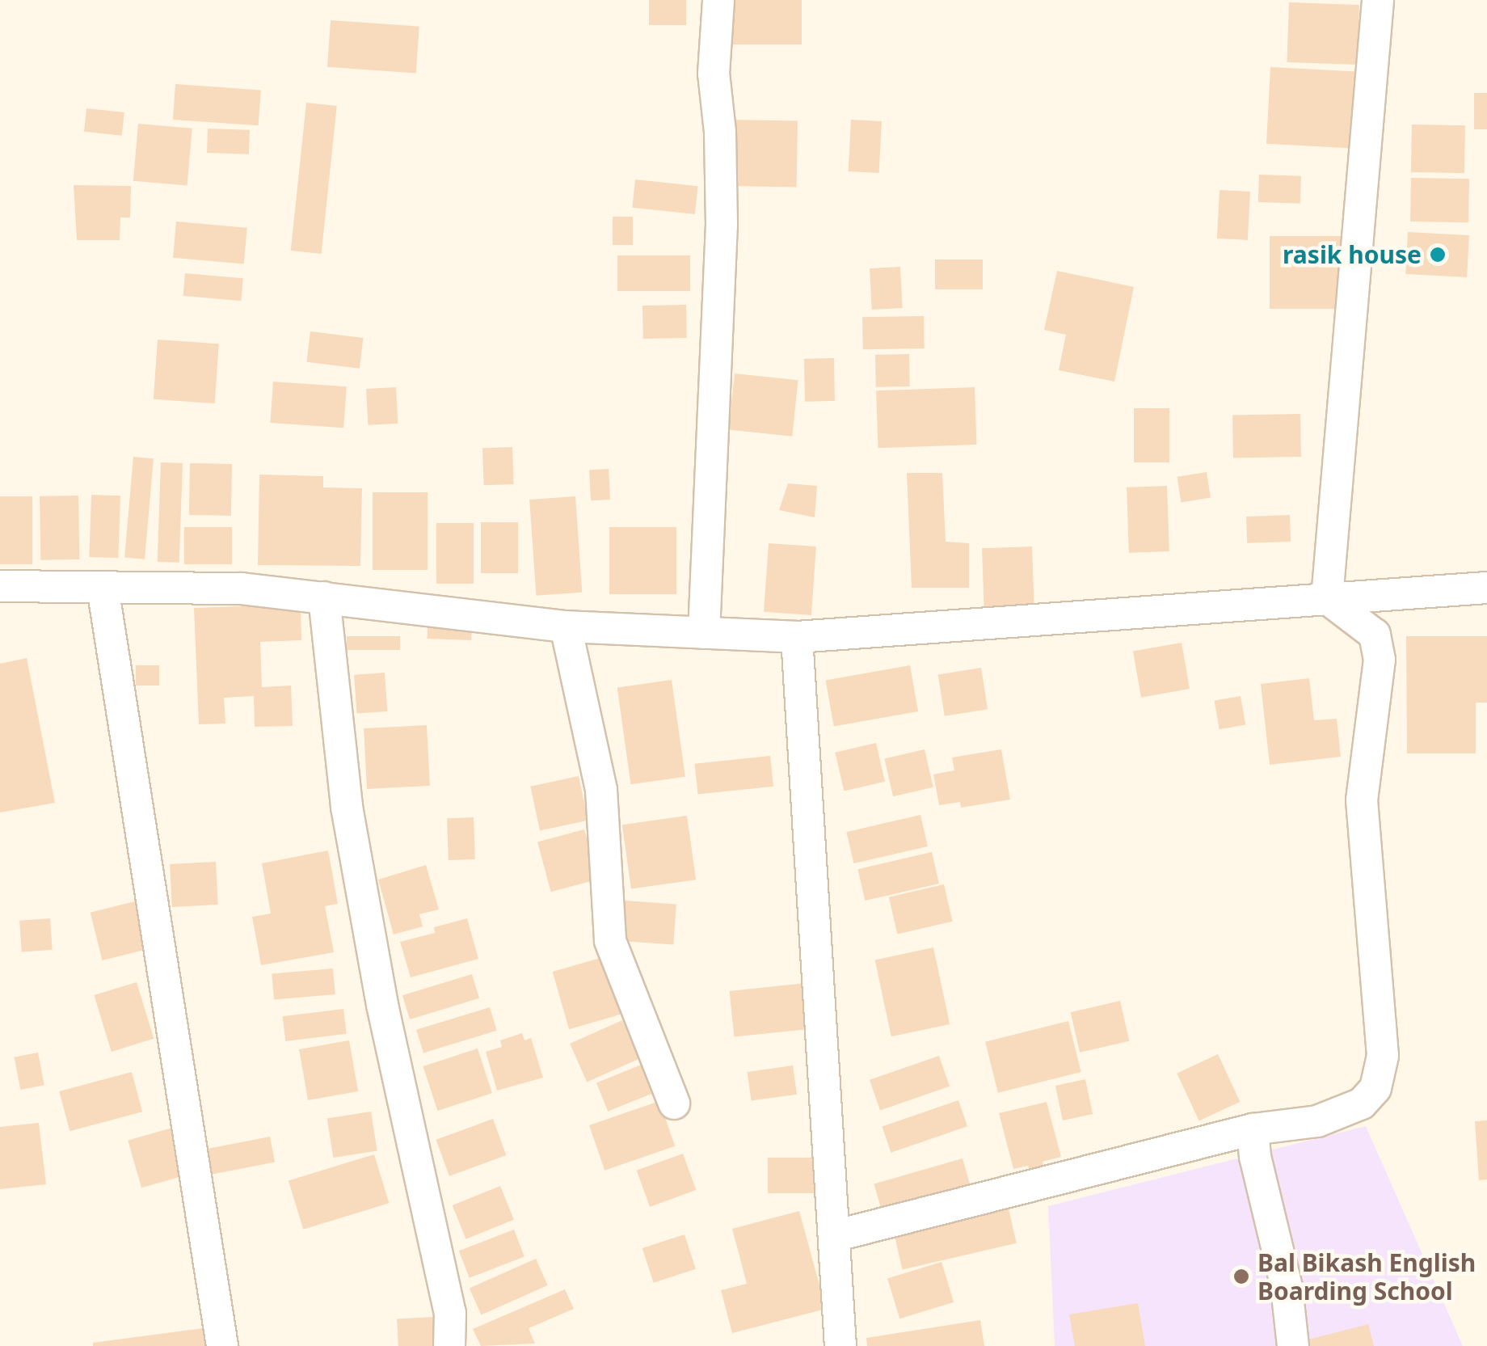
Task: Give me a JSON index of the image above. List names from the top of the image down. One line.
{"places":["rasik house","Bal Bikash English Boarding School"]}
